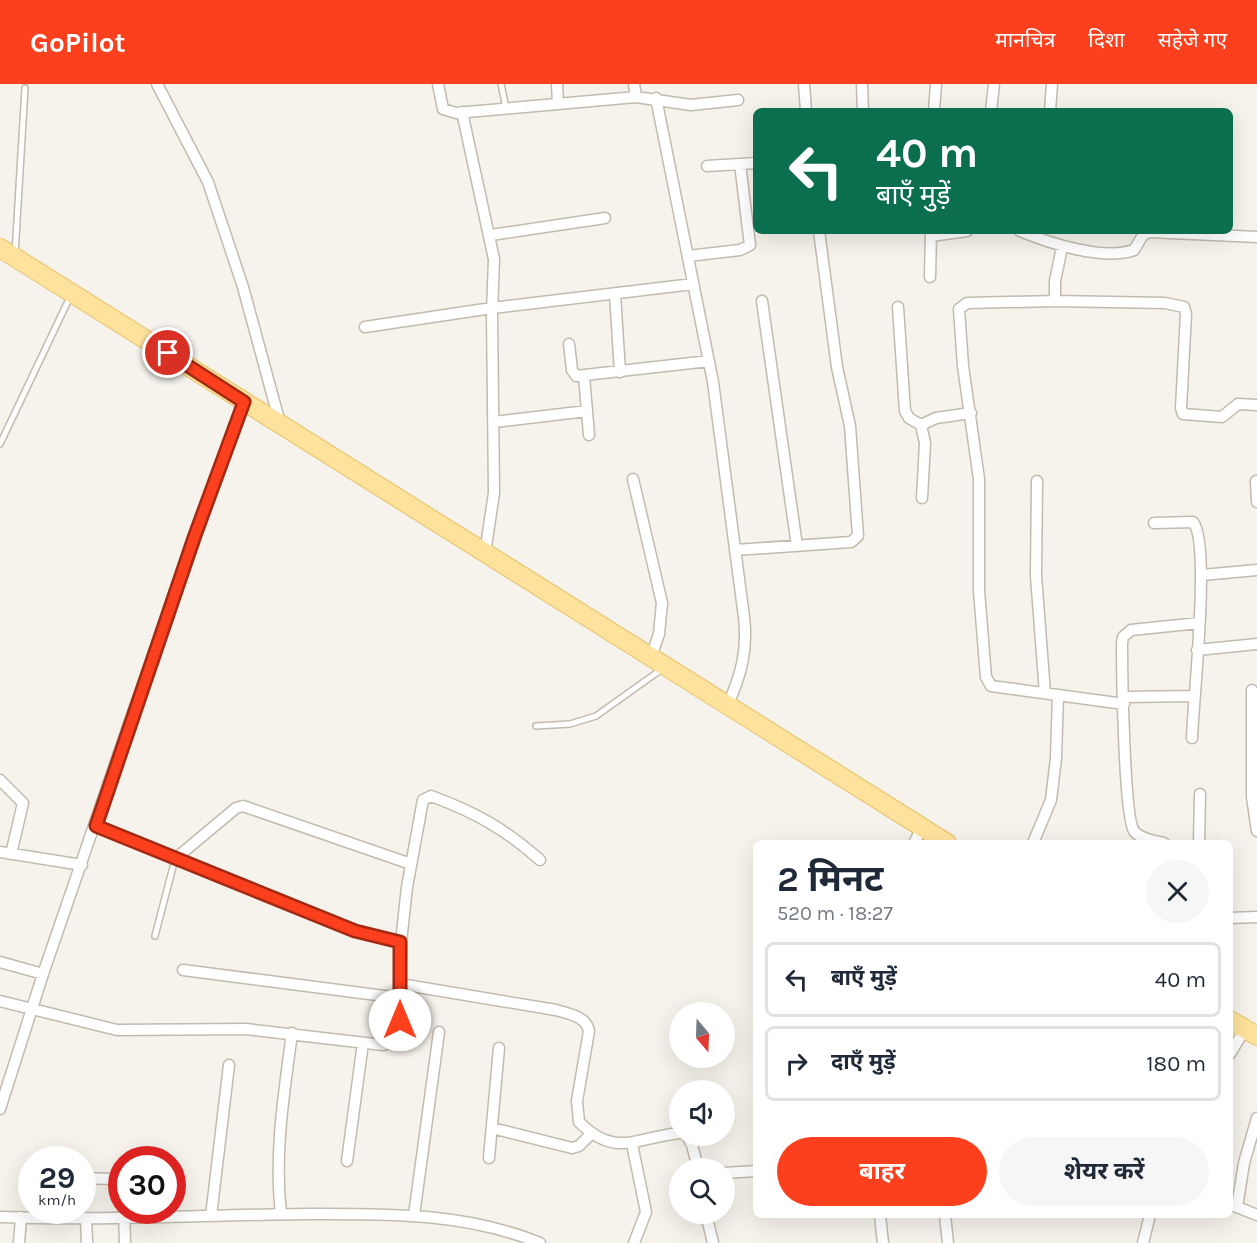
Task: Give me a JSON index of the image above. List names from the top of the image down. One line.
{"north":"bottom","page":{"header":"GoPilot","nav":["मानचित्र","दिशा","सहेजे गए"],"turn":["40 m","बाएँ मुड़ें"],"heading":["2 मिनट","520 m · 18:27"],"list":[{"name":"बाएँ मुड़ें","value":"40 m"},{"name":"दाएँ मुड़ें","value":"180 m"}],"buttons":["बाहर","शेयर करें"],"speed":"29 km/h","limit":"30"}}
